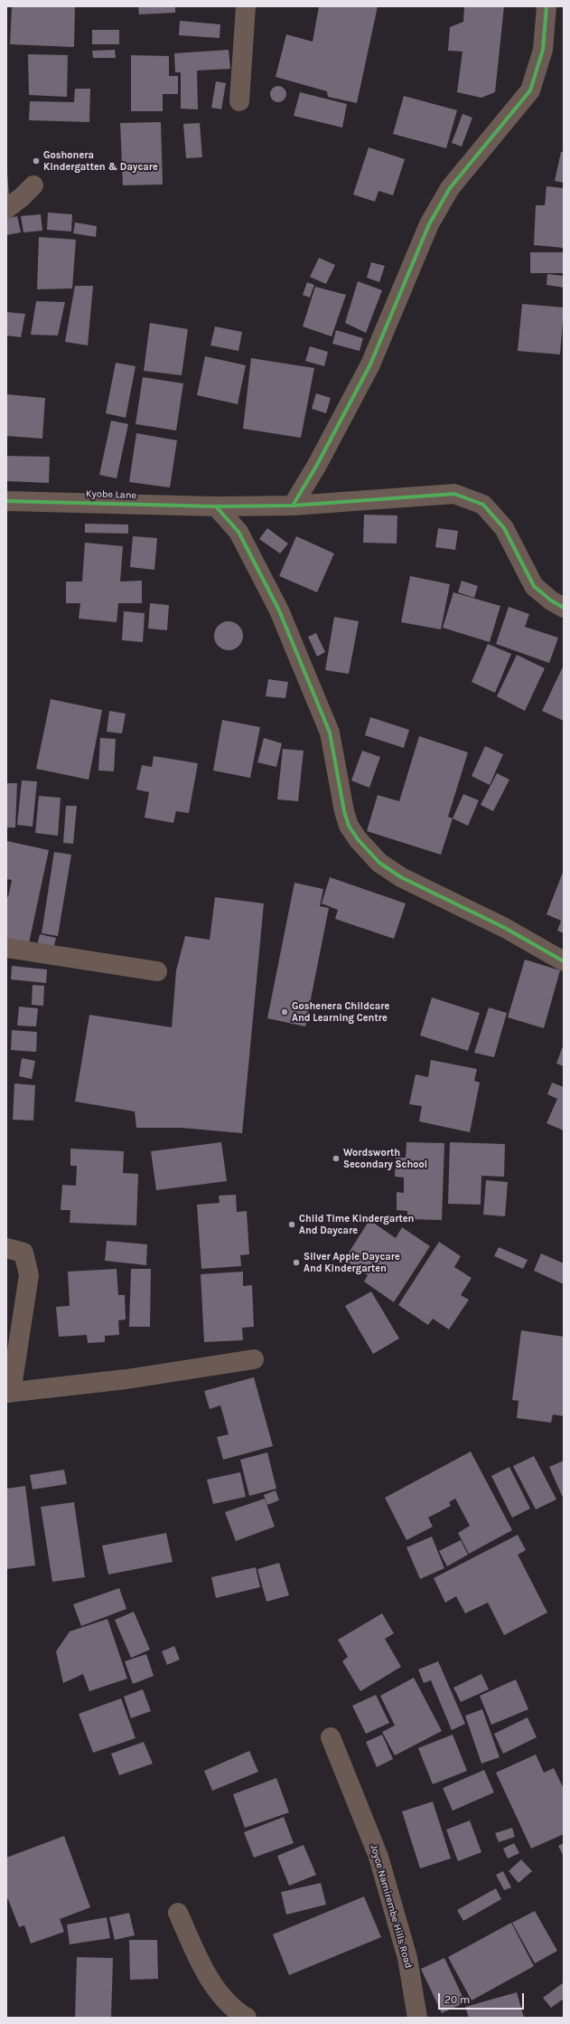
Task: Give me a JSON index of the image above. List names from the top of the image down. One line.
{"streets":{"street":["Kyobe Lane","Joyce Namirembe Hills Road"]},"places":["Goshonera Kindergatten & Daycare","Goshenera Childcare And Learning Centre","Wordsworth Secondary School","Child Time Kindergarten And Daycare","Silver Apple Daycare And Kindergarten"],"scale_bar":"20 m"}
